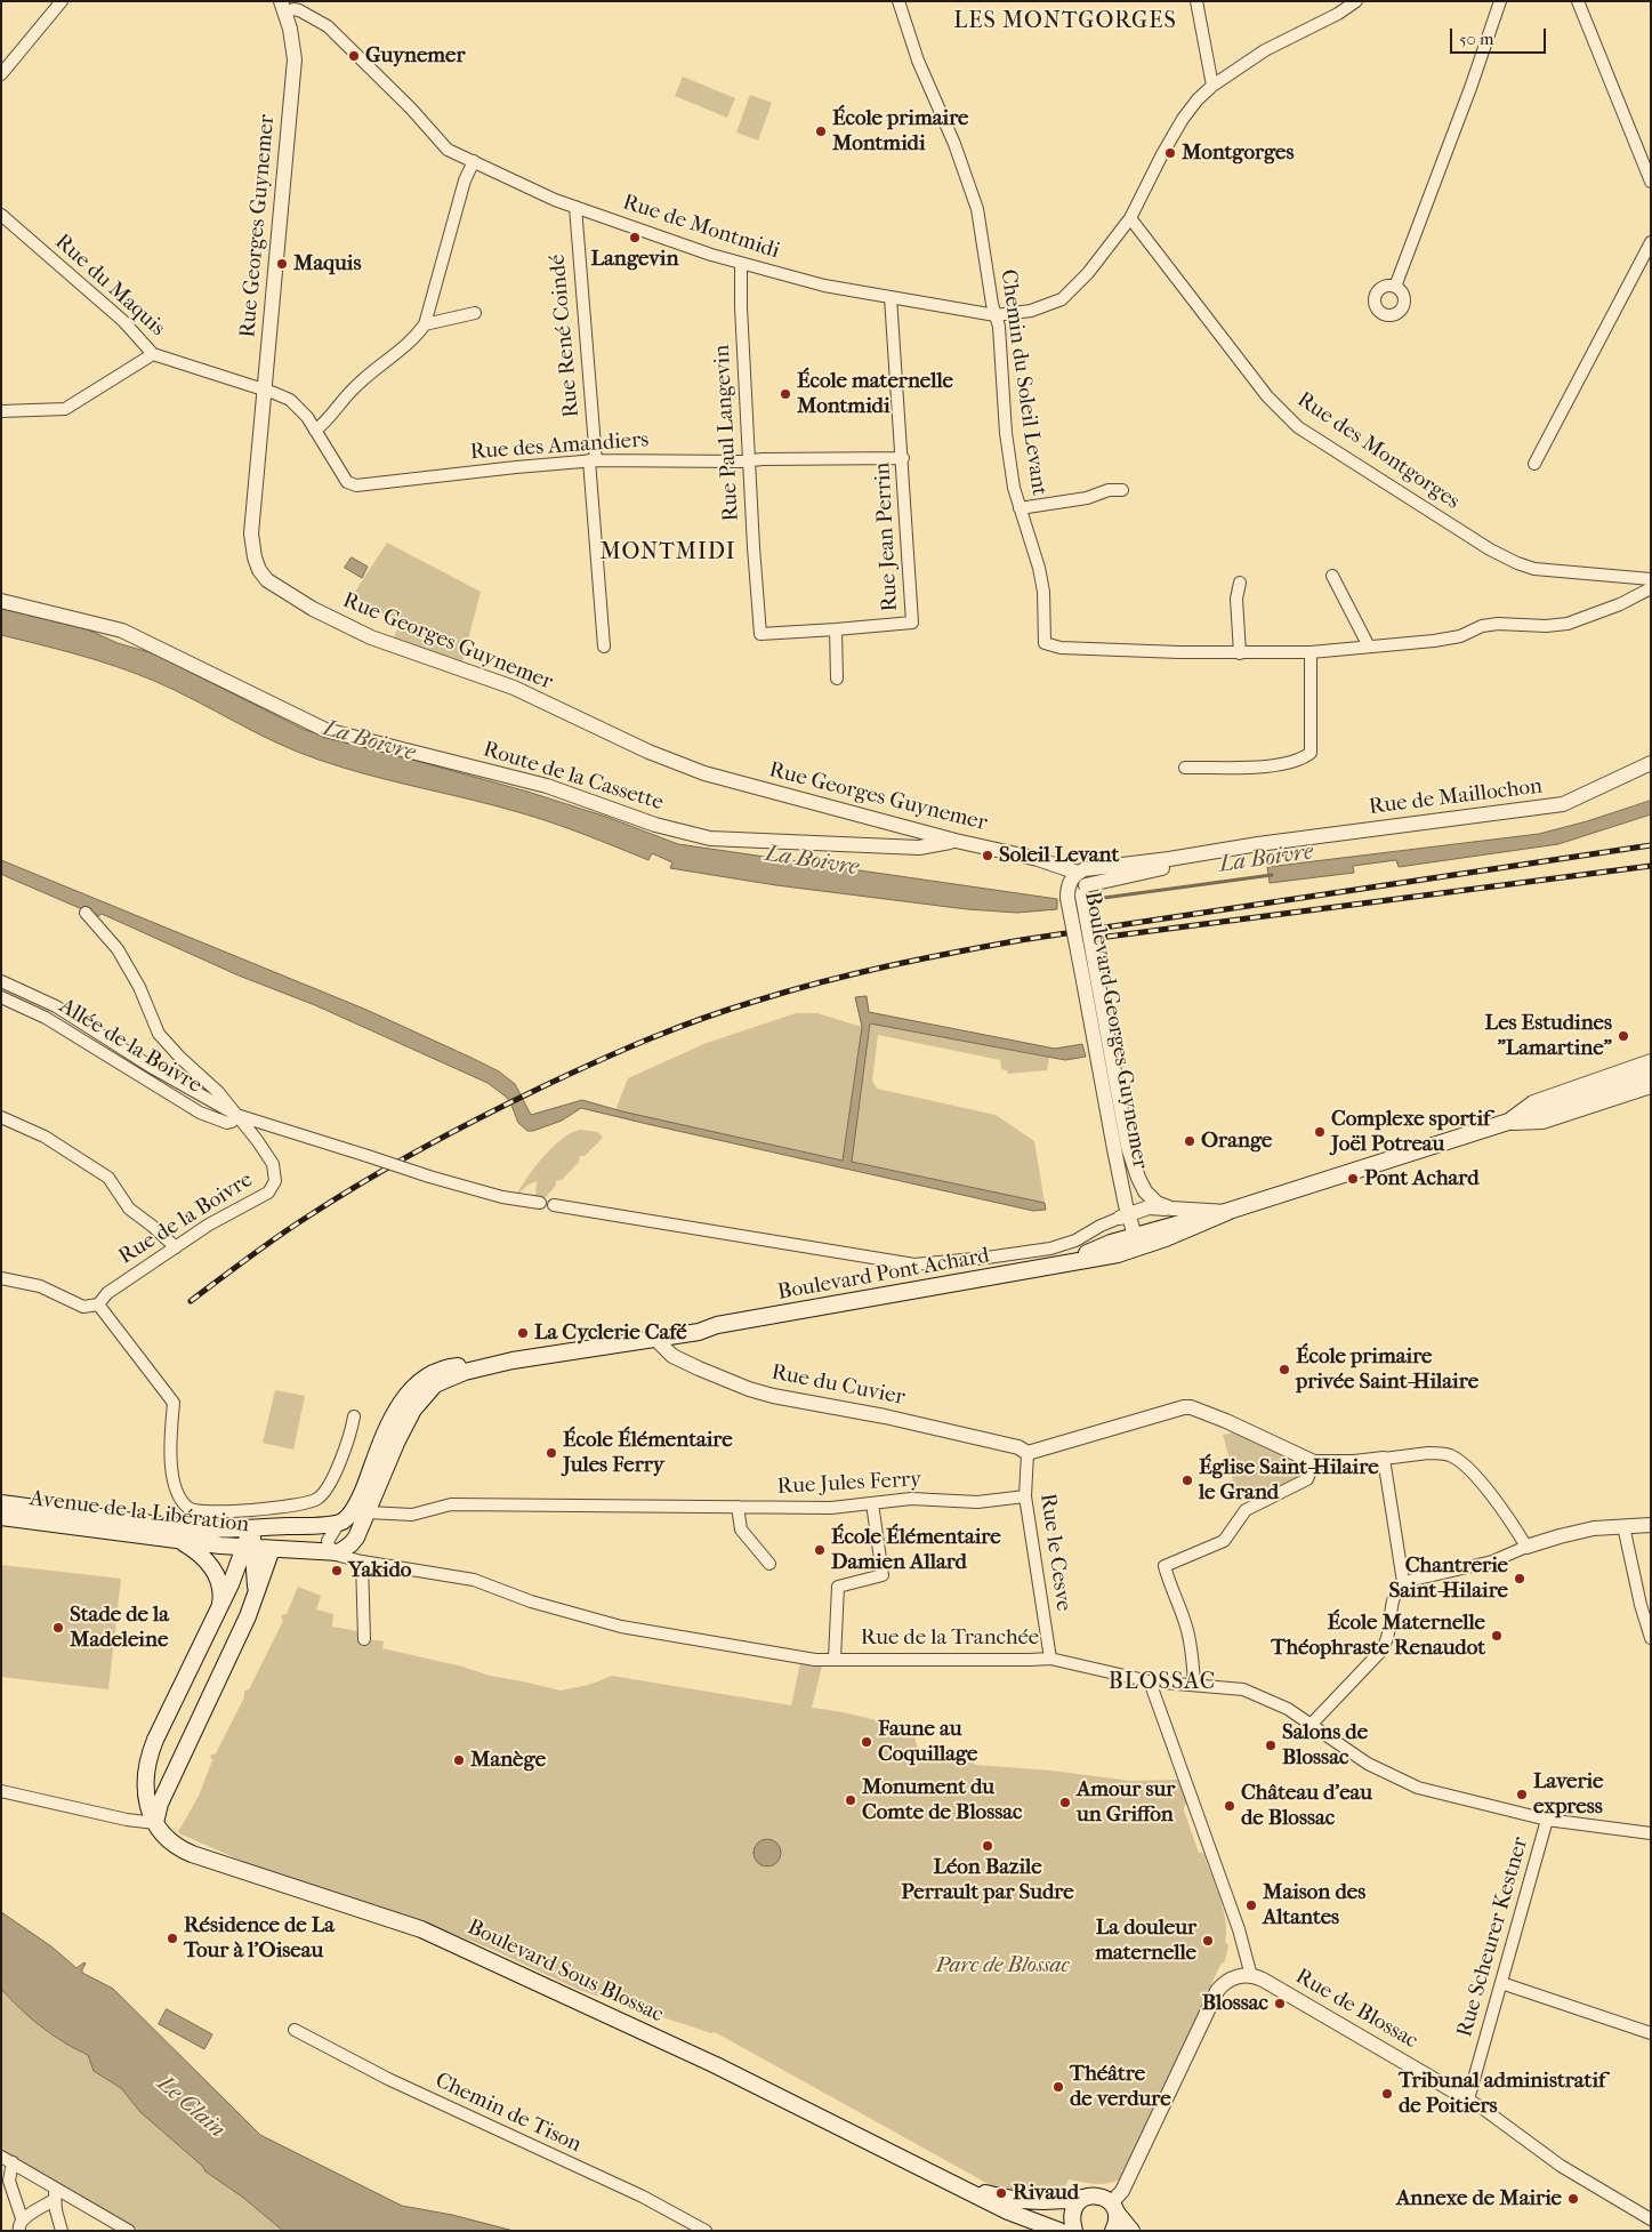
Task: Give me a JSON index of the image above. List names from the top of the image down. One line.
{"streets":{"main road":["Boulevard Pont Achard","Avenue de la Libération","Boulevard Sous Blossac"],"street":["Rue Georges Guynemer","Rue de Montmidi","Rue du Maquis","Rue René Coindé","Chemin du Soleil Levant","Rue Paul Langevin","Rue des Amandiers","Rue des Montgorges","Rue Jean Perrin","Route de la Cassette","Rue de Maillochon","Boulevard Georges Guynemer","Allée de la Boivre","Rue de la Boivre","Rue du Cuvier","Rue Jules Ferry","Rue le Cesve","Rue de la Tranchée","Rue Scheurer Kestner","Rue de Blossac","Chemin de Tison"]},"crossings":[["Rue Georges Guynemer","Rue de Montmidi"],["Rue Georges Guynemer","Rue du Maquis"],["Rue Georges Guynemer","Rue des Amandiers"],["Rue Georges Guynemer","Route de la Cassette"],["Rue Georges Guynemer","Rue de Maillochon"],["Rue Georges Guynemer","Boulevard Georges Guynemer"],["Rue de Montmidi","Rue René Coindé"],["Rue de Montmidi","Chemin du Soleil Levant"],["Rue de Montmidi","Rue Paul Langevin"],["Rue de Montmidi","Rue des Montgorges"],["Rue de Montmidi","Rue Jean Perrin"],["Rue du Maquis","Rue des Amandiers"],["Rue René Coindé","Rue des Amandiers"],["Rue Paul Langevin","Rue des Amandiers"],["Rue Paul Langevin","Rue Jean Perrin"],["Rue des Amandiers","Rue Jean Perrin"],["Rue de Maillochon","Boulevard Georges Guynemer"],["Boulevard Georges Guynemer","Boulevard Pont Achard"],["Allée de la Boivre","Rue de la Boivre"],["Boulevard Pont Achard","Rue du Cuvier"],["Boulevard Pont Achard","Rue Jules Ferry"],["Boulevard Pont Achard","Avenue de la Libération"],["Boulevard Pont Achard","Rue de la Tranchée"],["Rue du Cuvier","Rue le Cesve"],["Rue Jules Ferry","Rue le Cesve"],["Avenue de la Libération","Boulevard Sous Blossac"],["Rue le Cesve","Rue de la Tranchée"],["Rue de la Tranchée","Rue Scheurer Kestner"],["Rue Scheurer Kestner","Rue de Blossac"]],"districts":["LES MONTGORGES","MONTMIDI","BLOSSAC"],"water":["La Boivre","Le Clain"],"parks":["Parc de Blossac"],"places":["Guynemer","École primaire Montmidi","Montgorges","Langevin","Maquis","École maternelle Montmidi","Soleil Levant","Les Estudines \"Lamartine\"","Complexe sportif Joël Potreau","Orange","Pont Achard","La Cyclerie Café","École primaire privée Saint-Hilaire","École Élémentaire Jules Ferry","Église Saint-Hilaire le Grand","École Élémentaire Damien Allard","Yakido","Chantrerie Saint-Hilaire","Stade de la Madeleine","École Maternelle Théophraste Renaudot","Faune au Coquillage","Salons de Blossac","Manège","Laverie express","Monument du Comte de Blossac","Amour sur un Griffon","Château d'eau de Blossac","Léon Bazile Perrault par Sudre","Maison des Altantes","Résidence de La Tour à l'Oiseau","La douleur maternelle","Blossac","Théâtre de verdure","Tribunal administratif de Poitiers","Rivaud","Annexe de Mairie"],"scale_bar":"50 m"}
